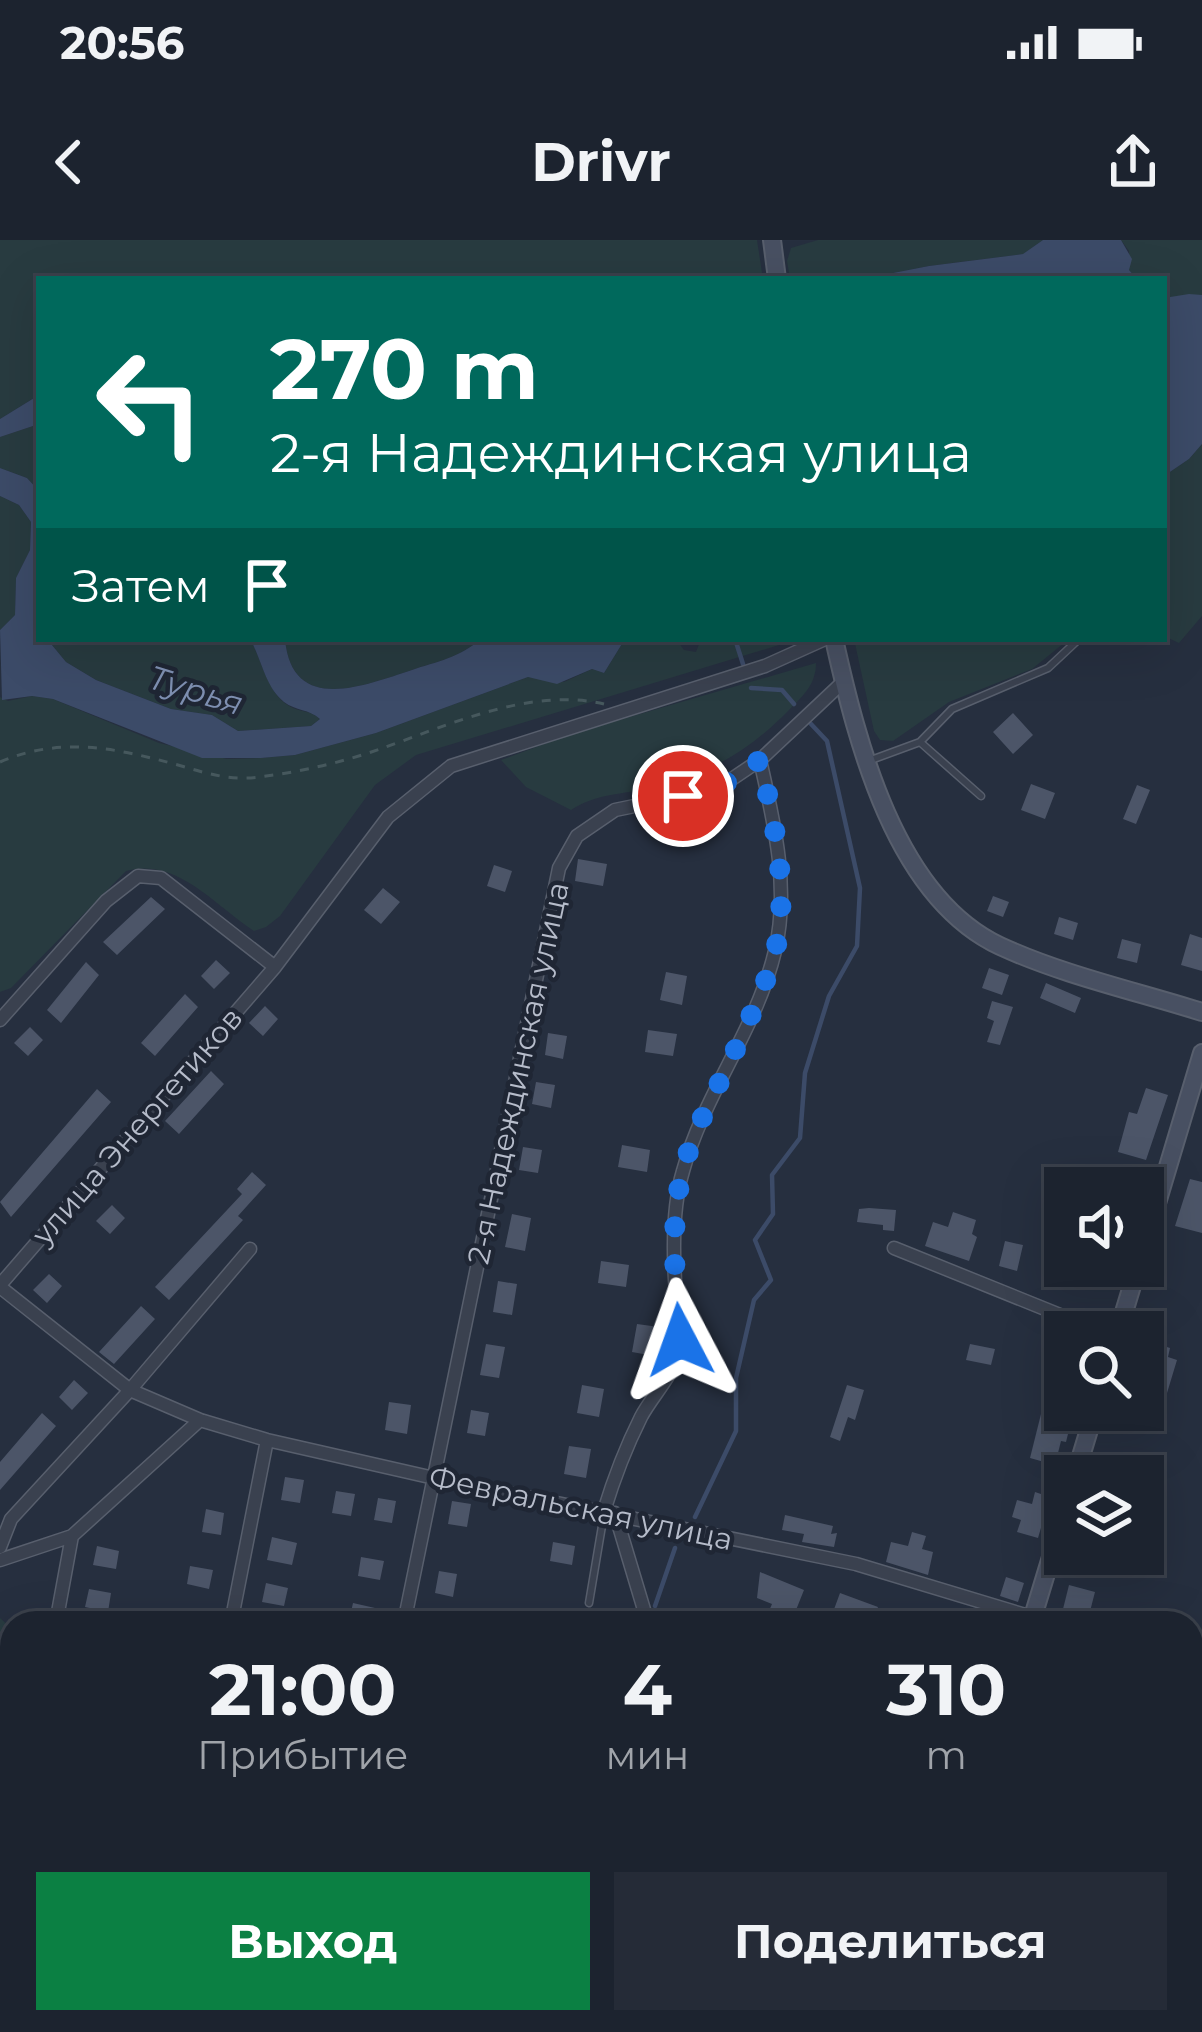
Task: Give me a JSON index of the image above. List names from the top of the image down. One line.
{"streets":{"street":["2-я Надеждинская улица","улица Энергетиков","Февральская улица"]},"crossings":[["2-я Надеждинская улица","Февральская улица"],["улица Энергетиков","Февральская улица"]],"water":["Турья"],"page":{"status":"20:56","header":"Drivr","turn":["270 m","2-я Надеждинская улица"],"then":"Затем","eta":["21:00","Прибытие","4","мин","310","m"],"buttons":["Выход","Поделиться"]}}
